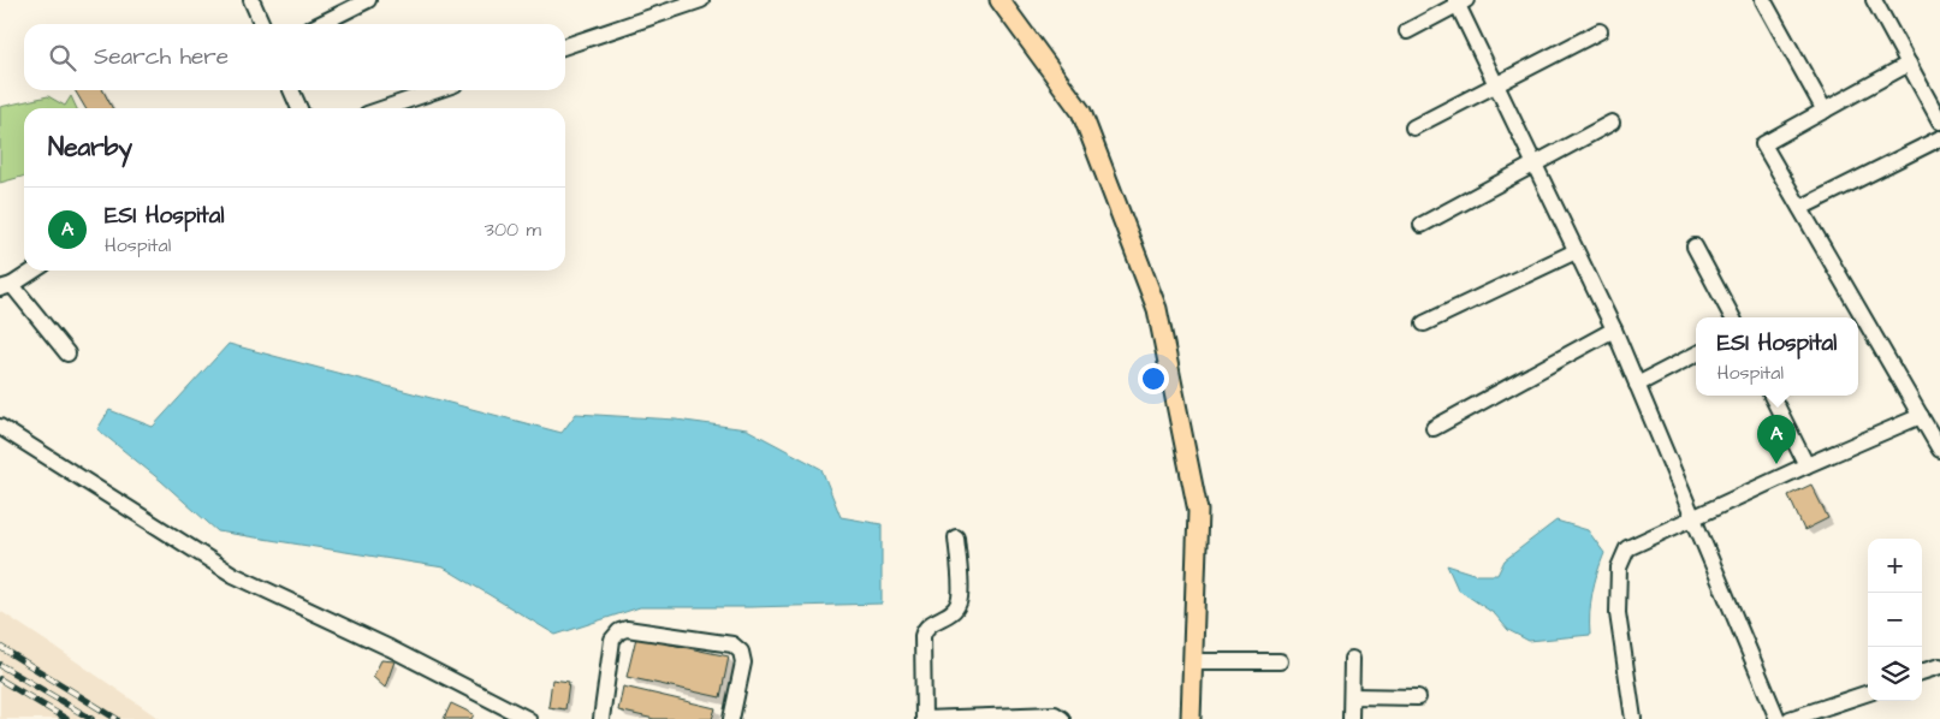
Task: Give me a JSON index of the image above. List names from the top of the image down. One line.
{"page":{"search":"Search here","heading":"Nearby","list":[{"mark":"A","name":"ESI Hospital","note":"Hospital","value":"300 m"}],"popup":["ESI Hospital","Hospital"],"pins":"A","map_buttons":["+","−"]}}
